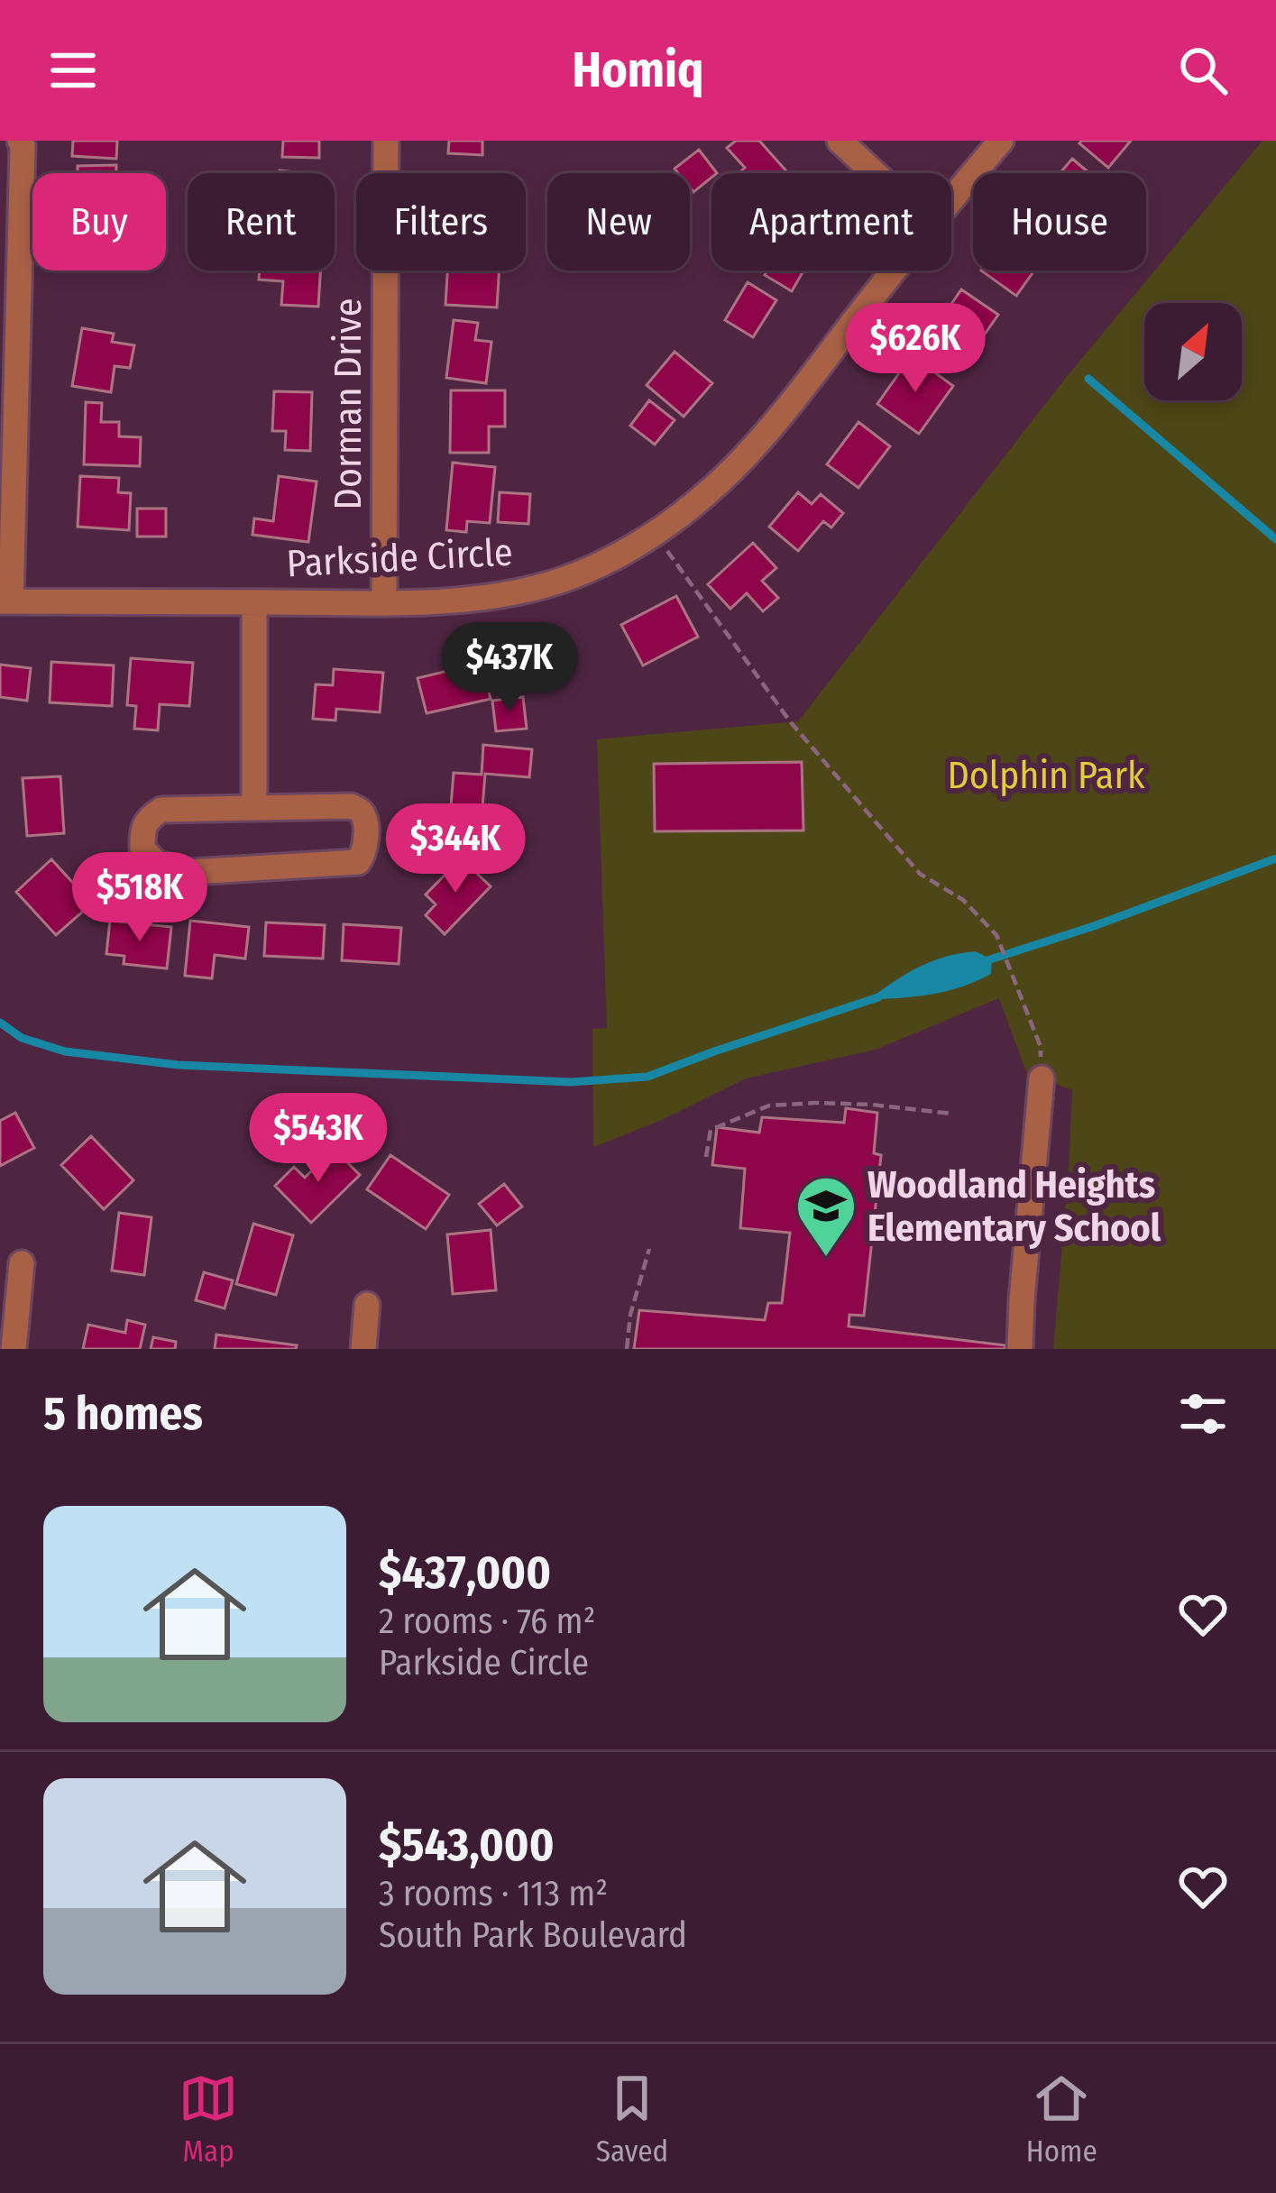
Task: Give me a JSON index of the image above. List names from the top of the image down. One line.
{"streets":{"street":["Dorman Drive","Parkside Circle"]},"crossings":[["Dorman Drive","Parkside Circle"]],"parks":["Dolphin Park"],"places":{"school or university":["Woodland Heights Elementary School"]},"north":"top right","page":{"header":"Homiq","chip":["Buy","Rent","Filters","New","Apartment","House"],"price":["$626K","$437K","$344K","$518K","$543K"],"heading":"5 homes","list":[{"name":"$437,000","note":"2 rooms · 76 m² · Parkside Circle"},{"name":"$543,000","note":"3 rooms · 113 m² · South Park Boulevard"}],"tabs":["Map","Saved","Home"]}}
